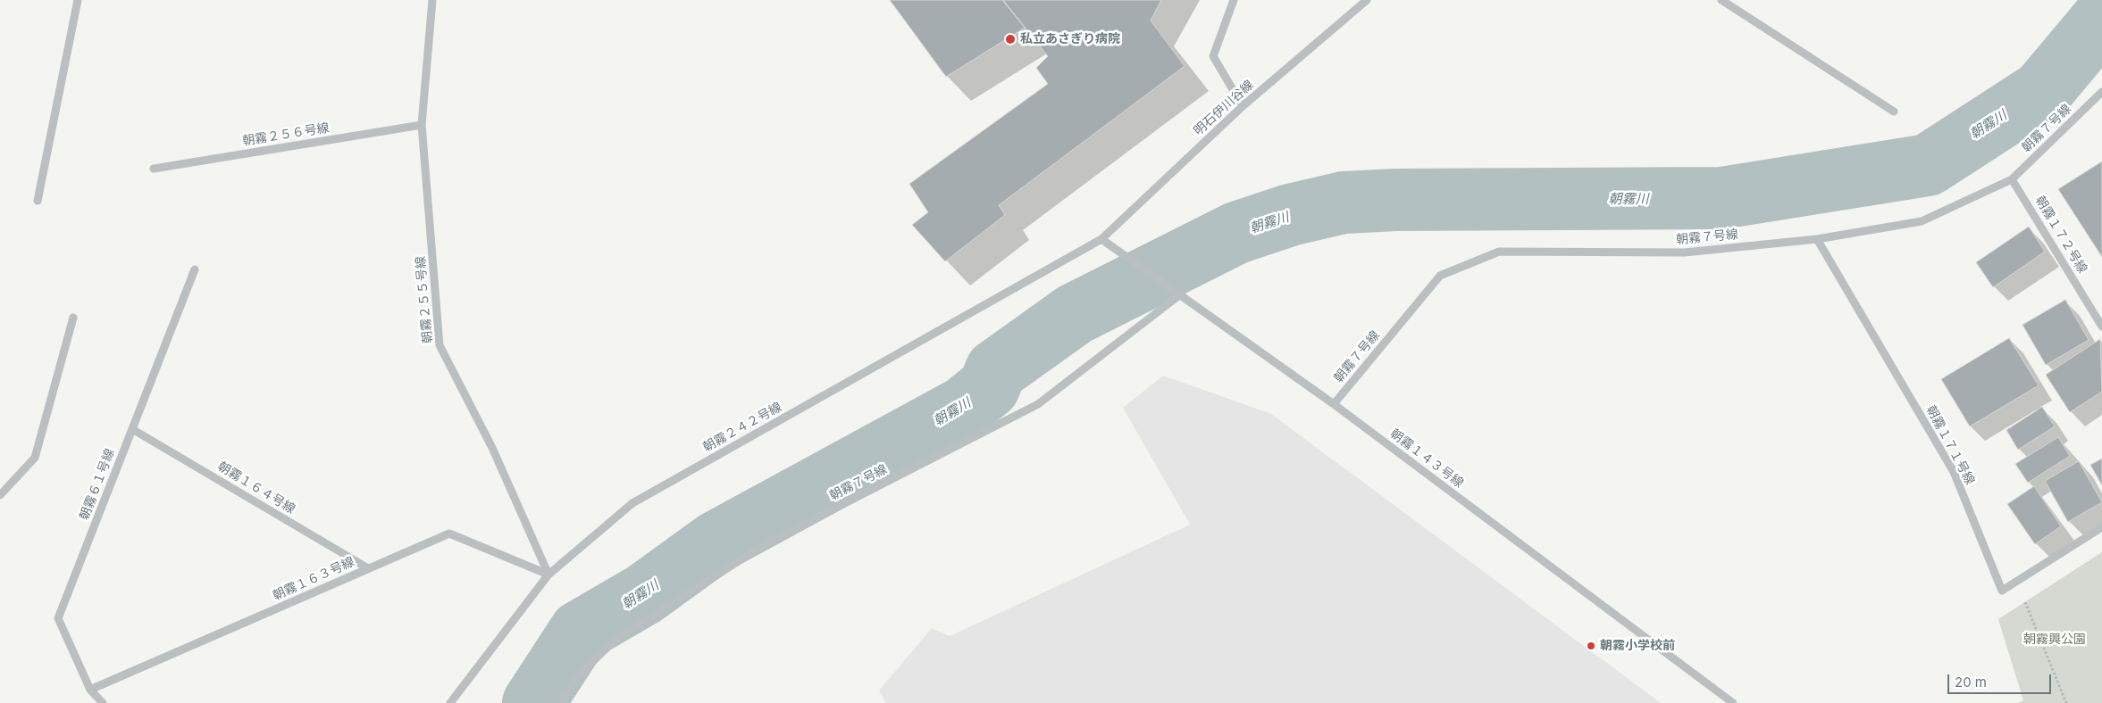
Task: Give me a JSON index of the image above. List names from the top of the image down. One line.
{"streets":{"street":["明石伊川谷線","朝霧７号線","朝霧２５６号線","朝霧１７２号線","朝霧２５５号線","朝霧２４２号線","朝霧１７１号線","朝霧１４３号線","朝霧６１号線","朝霧１６４号線","朝霧１６３号線"]},"crossings":[["明石伊川谷線","朝霧２４２号線"],["明石伊川谷線","朝霧１４３号線"],["朝霧７号線","朝霧１７２号線"],["朝霧７号線","朝霧１７１号線"],["朝霧７号線","朝霧１４３号線"],["朝霧２５６号線","朝霧２５５号線"],["朝霧２５５号線","朝霧２４２号線"],["朝霧２５５号線","朝霧１６３号線"],["朝霧２４２号線","朝霧１４３号線"],["朝霧２４２号線","朝霧１６３号線"],["朝霧６１号線","朝霧１６４号線"],["朝霧６１号線","朝霧１６３号線"],["朝霧１６４号線","朝霧１６３号線"]],"water":["朝霧川"],"parks":["朝霧興公園"],"places":["私立あさぎり病院","朝霧小学校前"],"scale_bar":"20 m"}
